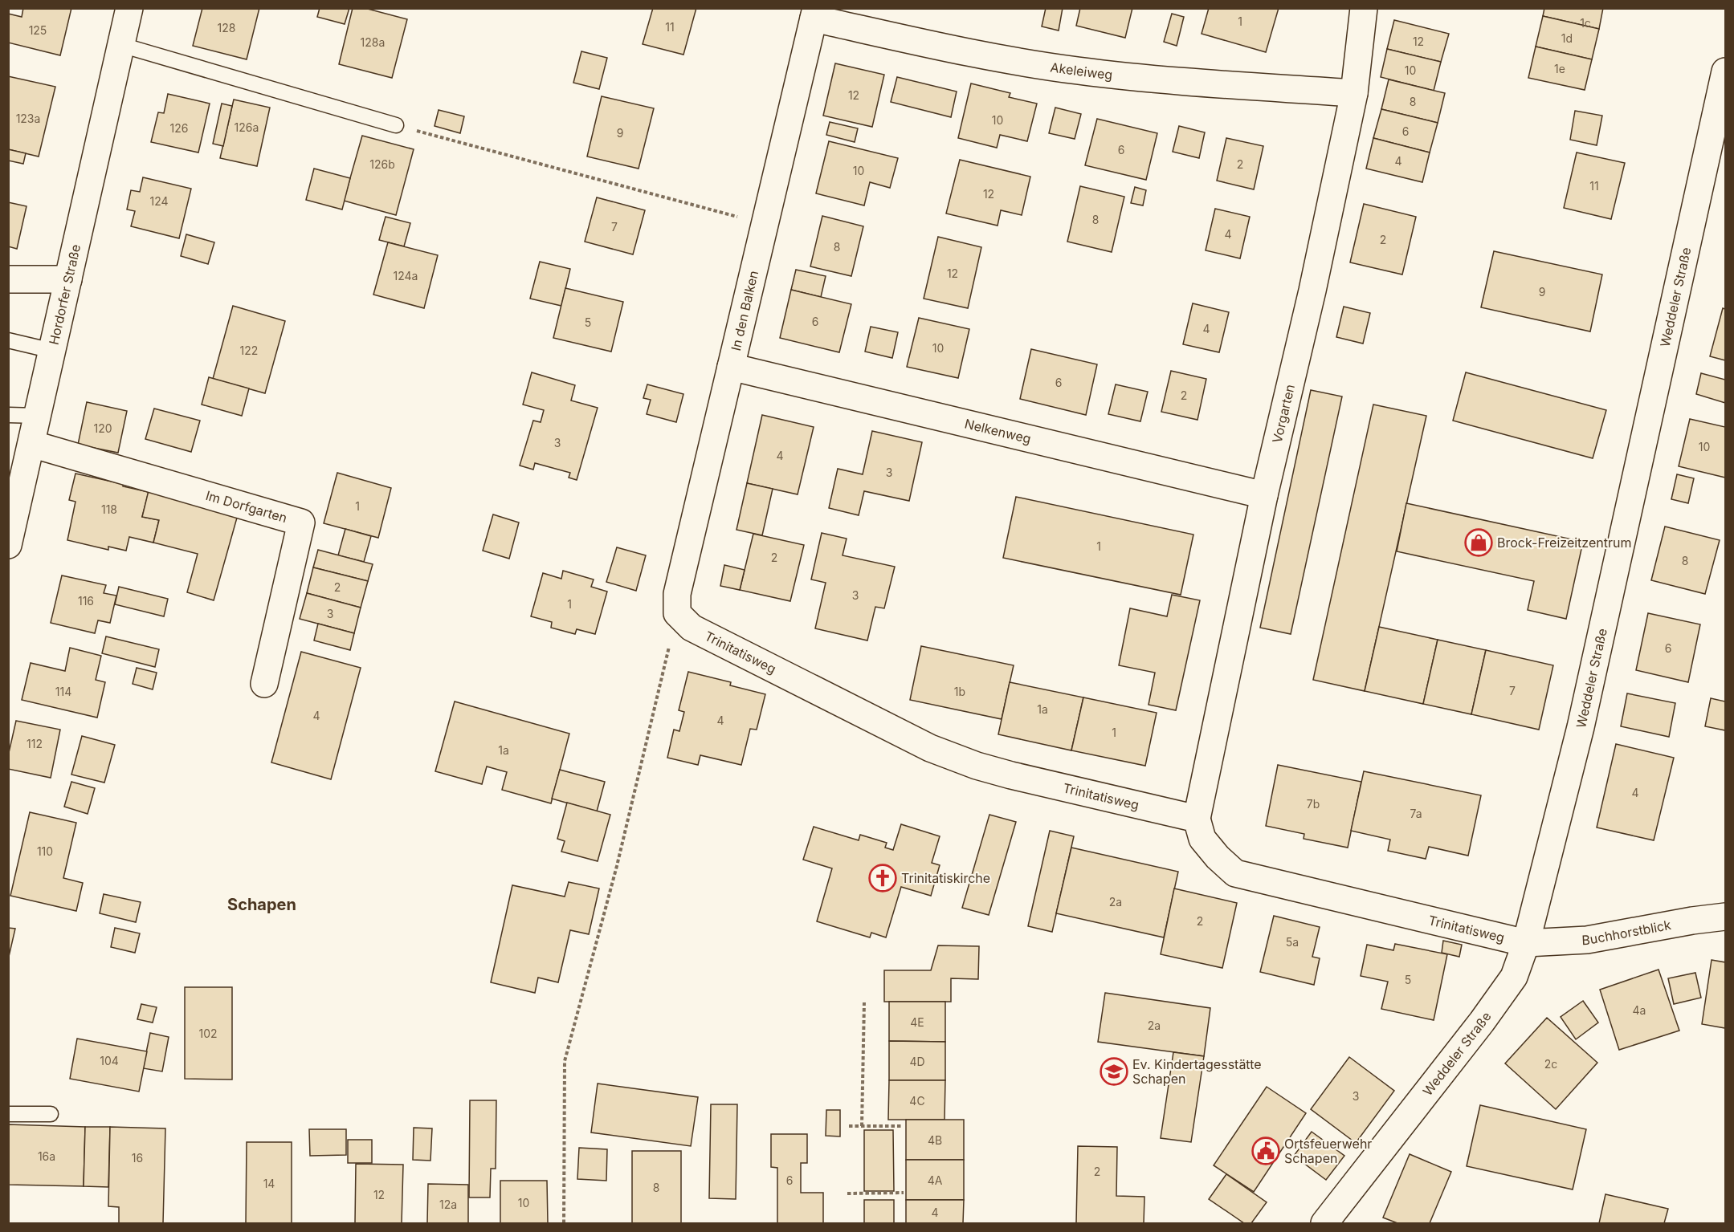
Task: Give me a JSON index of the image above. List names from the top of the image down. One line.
{"streets":{"street":["Akeleiweg","Hordorfer Straße","Weddeler Straße","In den Balken","Vorgarten","Nelkenweg","Im Dorfgarten","Trinitatisweg","Buchhorstblick"]},"crossings":[["Akeleiweg","In den Balken"],["Akeleiweg","Vorgarten"],["Hordorfer Straße","Im Dorfgarten"],["Weddeler Straße","Trinitatisweg"],["Weddeler Straße","Buchhorstblick"],["In den Balken","Nelkenweg"],["In den Balken","Trinitatisweg"],["Vorgarten","Nelkenweg"],["Vorgarten","Trinitatisweg"],["Trinitatisweg","Buchhorstblick"]],"districts":["Schapen"],"places":{"shop":["Brock-Freizeitzentrum"],"church":["Trinitatiskirche"],"school or university":["Ev. Kindertagesstätte Schapen"],"public building":["Ortsfeuerwehr Schapen"]},"house_numbers":["1","1c","11","128","125","1d","12","128a","1e","10","12","8","123a","10","126a","126","6","9","6","4","126b","2","10","11","12","124","8","7","4","2","8","12","124a","9","6","5","4","10","122","6","2","120","3","10","4","3","1","118","1","2","8","2","3","116","1","3","6","7","114","1b","1a","4","4","1","112","1a","4","7b","7a","110","2a","2","5a","5","4a","4E","2a","102","104","4D","2c","3","4C","4B","16a","16","2","6","4A","14","8","12","10","12a","4"]}
